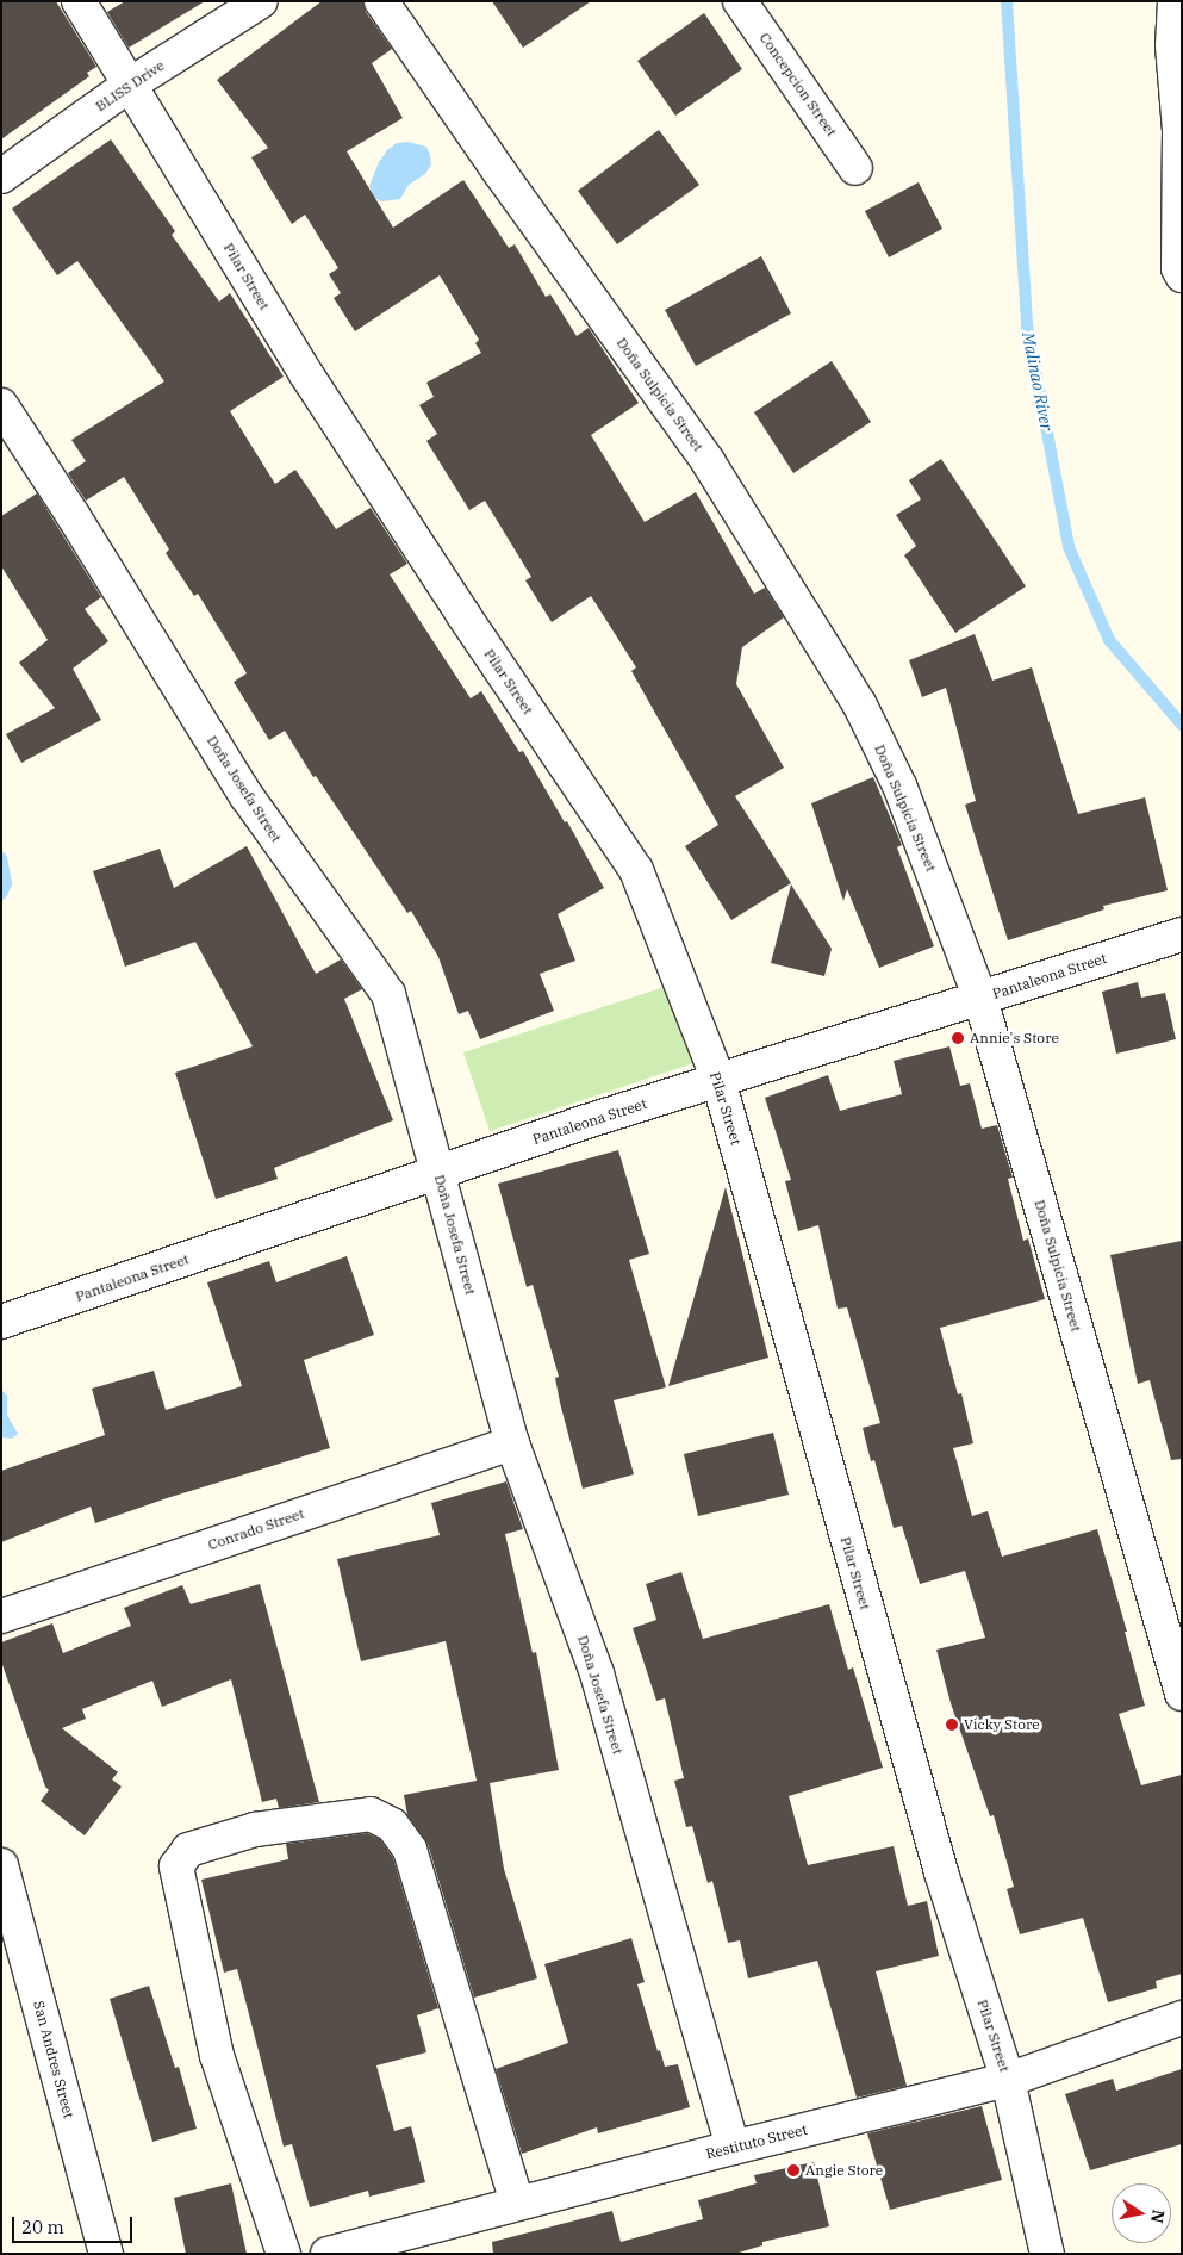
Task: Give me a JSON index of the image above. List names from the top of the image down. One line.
{"streets":{"street":["Concepcion Street","BLISS Drive","Pilar Street","Doña Sulpicia Street","Doña Josefa Street","Pantaleona Street","Conrado Street","San Andres Street","Restituto Street"]},"crossings":[["BLISS Drive","Pilar Street"],["Pilar Street","Pantaleona Street"],["Pilar Street","Restituto Street"],["Doña Sulpicia Street","Pantaleona Street"],["Doña Josefa Street","Pantaleona Street"],["Doña Josefa Street","Conrado Street"],["Doña Josefa Street","Restituto Street"]],"water":["Malinao River"],"places":["Annie's Store","Vicky Store","Angie Store"],"scale_bar":"20 m","north":"right"}
